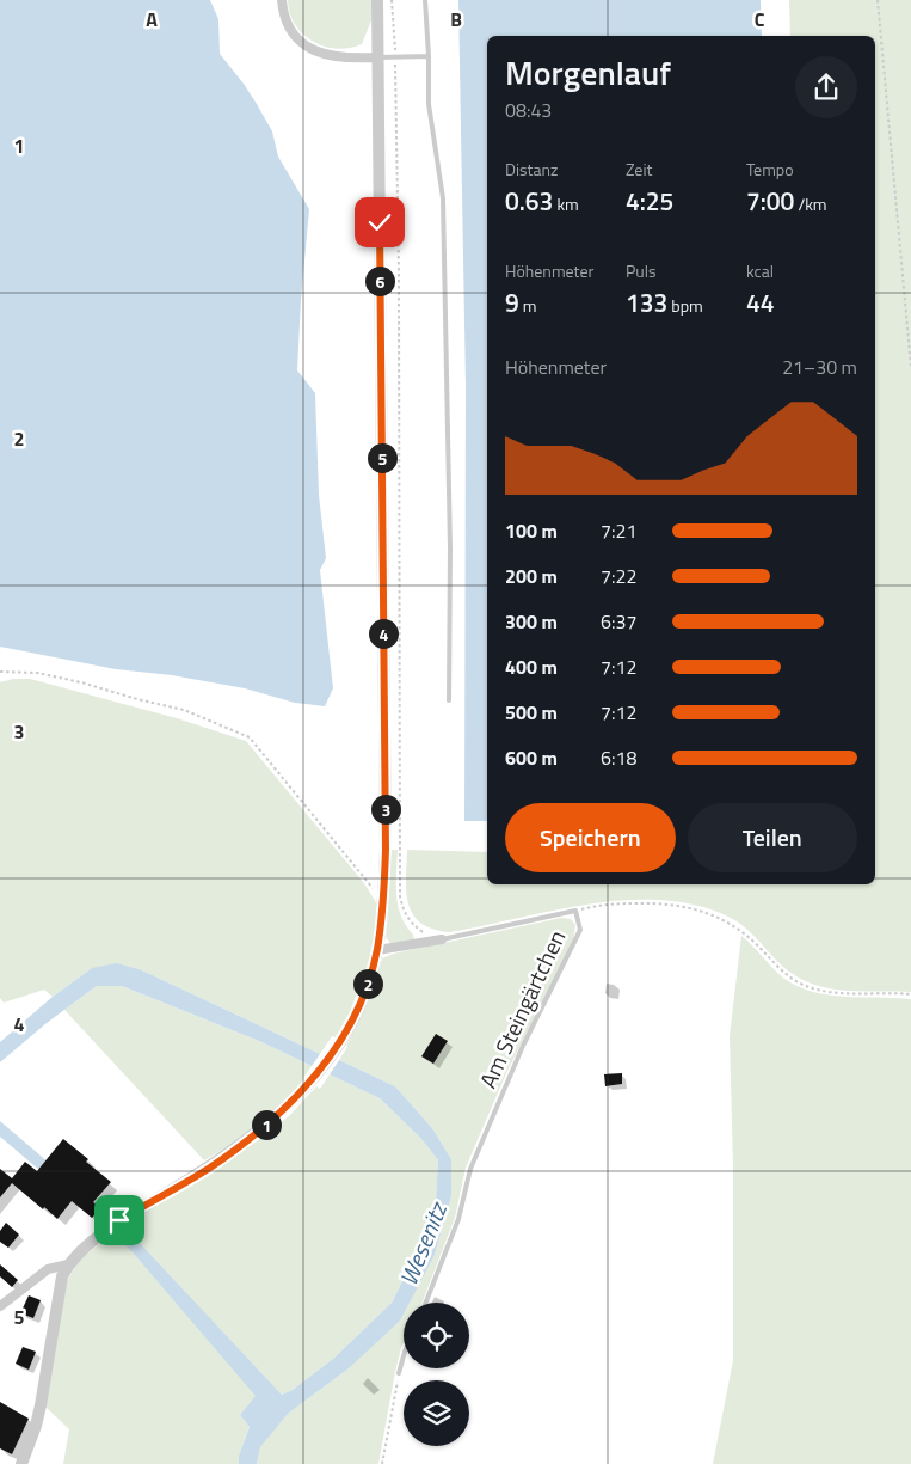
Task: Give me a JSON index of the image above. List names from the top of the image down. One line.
{"streets":{"street":["Am Steingärtchen"]},"water":["Wesenitz"],"page":{"heading":["Morgenlauf","08:43"],"stats":[["Distanz","0.63 km"],["Zeit","4:25"],["Tempo","7:00 /km"],["Höhenmeter","9 m"],["Puls","133 bpm"],["kcal","44"]],"pins":["6","5","4","3","2","1"],"chart":["Höhenmeter","21–30 m"],"list":[{"name":"100 m","note":"7:21"},{"name":"200 m","note":"7:22"},{"name":"300 m","note":"6:37"},{"name":"400 m","note":"7:12"},{"name":"500 m","note":"7:12"},{"name":"600 m","note":"6:18"}],"buttons":["Speichern","Teilen"]},"grid":{"columns":["A","B","C"],"rows":["1","2","3","4","5"]}}
